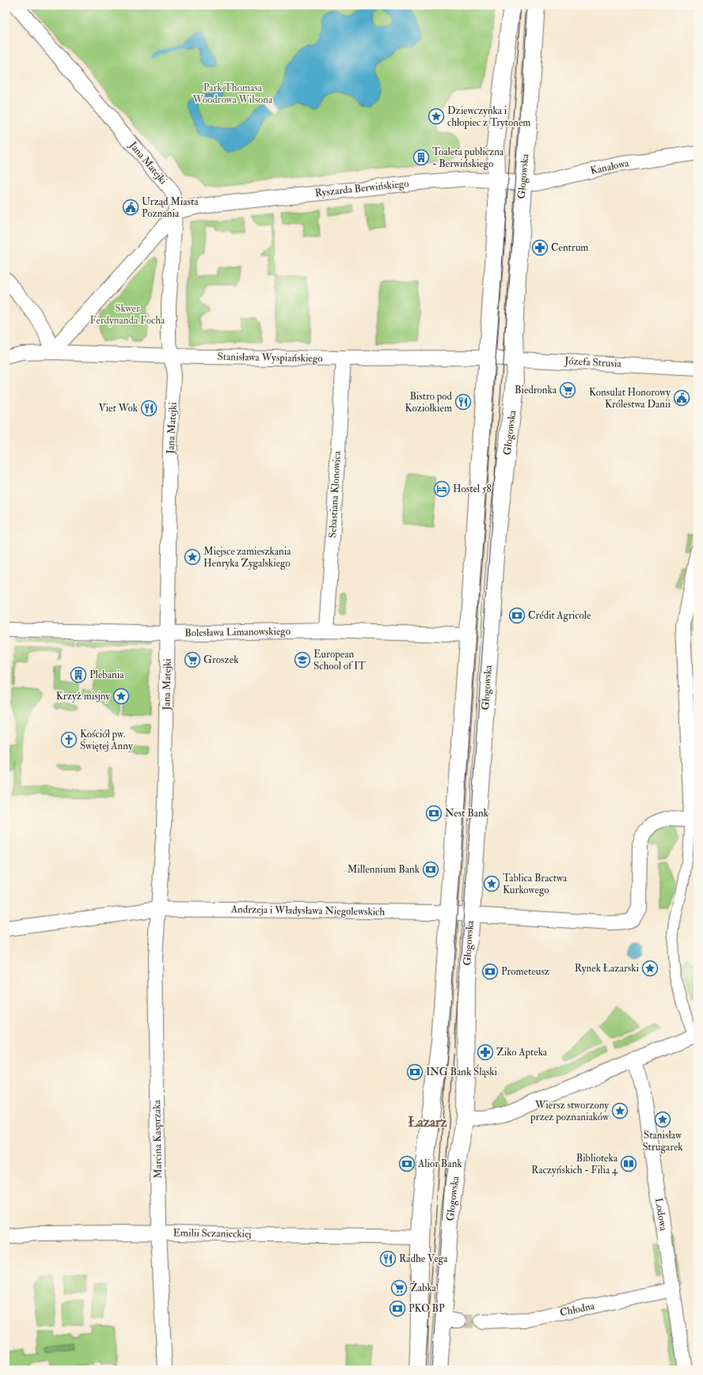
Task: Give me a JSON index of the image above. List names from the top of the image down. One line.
{"streets":{"street":["Jana Matejki","Kanałowa","Głogowska","Ryszarda Berwińskiego","Stanisława Wyspiańskiego","Józefa Strusia","Sebastiana Klonowica","Bolesława Limanowskiego","Andrzeja i Władysława Niegolewskich","Marcina Kasprzaka","Lodowa","Emilii Sczanieckiej","Chłodna"]},"crossings":[["Jana Matejki","Ryszarda Berwińskiego"],["Jana Matejki","Stanisława Wyspiańskiego"],["Jana Matejki","Bolesława Limanowskiego"],["Jana Matejki","Andrzeja i Władysława Niegolewskich"],["Jana Matejki","Marcina Kasprzaka"],["Kanałowa","Głogowska"],["Kanałowa","Ryszarda Berwińskiego"],["Głogowska","Ryszarda Berwińskiego"],["Głogowska","Stanisława Wyspiańskiego"],["Głogowska","Józefa Strusia"],["Głogowska","Bolesława Limanowskiego"],["Głogowska","Andrzeja i Władysława Niegolewskich"],["Głogowska","Emilii Sczanieckiej"],["Stanisława Wyspiańskiego","Józefa Strusia"],["Stanisława Wyspiańskiego","Sebastiana Klonowica"],["Sebastiana Klonowica","Bolesława Limanowskiego"],["Andrzeja i Władysława Niegolewskich","Marcina Kasprzaka"],["Marcina Kasprzaka","Emilii Sczanieckiej"],["Lodowa","Chłodna"]],"districts":["Łazarz"],"parks":["Park Thomasa Woodrowa Wilsona","Skwer Ferdynanda Focha"],"places":{"place":["Dziewczynka i chłopiec z Trytonem","Miejsce zamieszkania Henryka Zygalskiego","Krzyż misjny","Tablica Bractwa Kurkowego","Rynek Łazarski","Wiersz stworzony przez poznaniaków","Stanisław Strugarek"],"building":["Toaleta publiczna - Berwińskiego","Plebania"],"public building":["Urząd Miasta Poznania","Konsulat Honorowy Królestwa Danii"],"pharmacy":["Centrum","Ziko Apteka"],"supermarket":["Biedronka","Groszek","Żabka"],"restaurant":["Bistro pod Koziołkiem","Viet Wok","Radhe Vega"],"hotel":["Hostel 58"],"bank":["Crédit Agricole","Nest Bank","Millennium Bank","Prometeusz","ING Bank Śląski","Alior Bank","PKO BP"],"school or university":["European School of IT"],"church":["Kościół pw. Świętej Anny"],"library":["Biblioteka Raczyńskich - Filia 4"]}}
